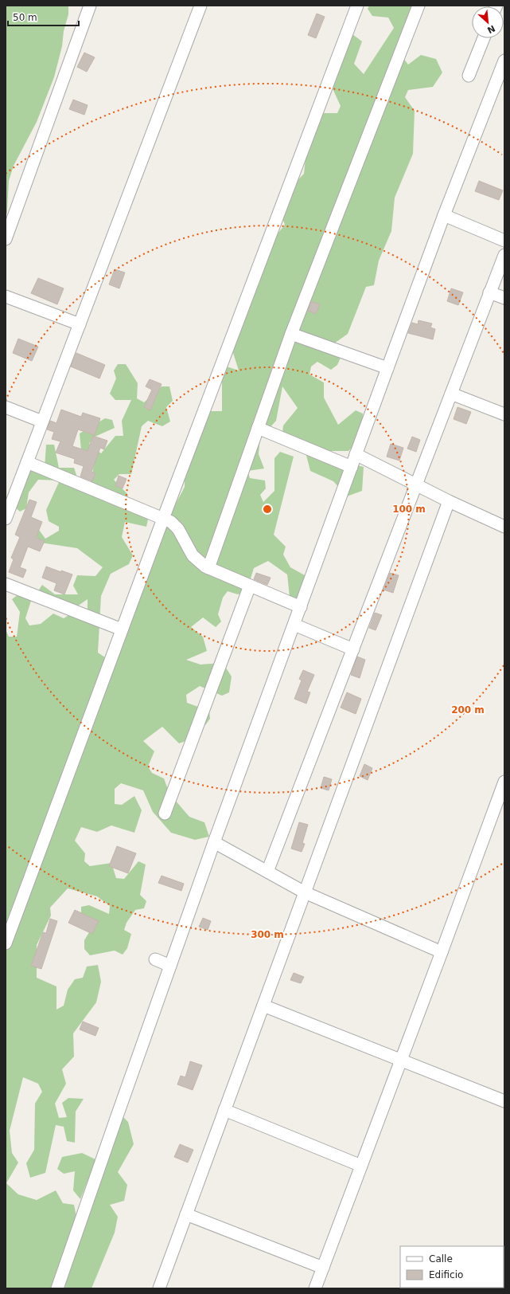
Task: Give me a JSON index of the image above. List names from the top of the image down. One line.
{"legend":["Calle","Edificio"],"scale_bar":"50 m","north":"bottom right","rings":["100 m","200 m","300 m"]}
